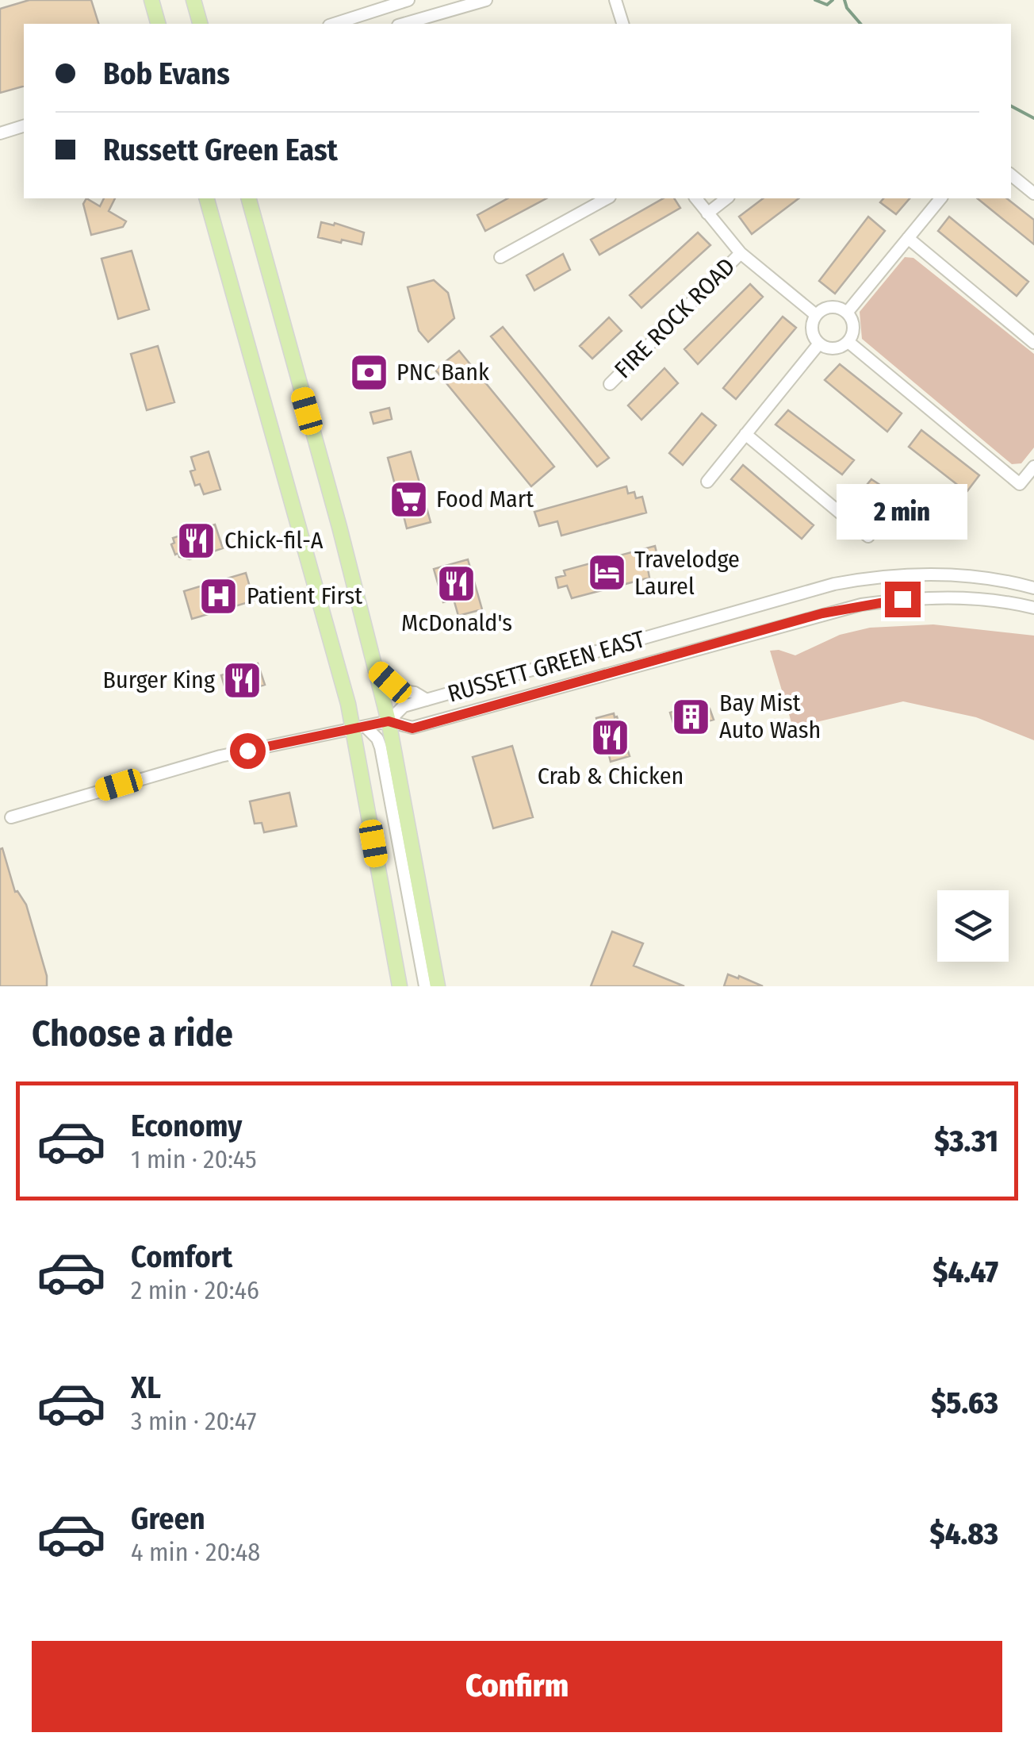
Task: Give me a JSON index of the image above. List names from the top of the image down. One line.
{"streets":{"street":["FIRE ROCK ROAD","RUSSETT GREEN EAST"]},"places":{"bank":["PNC Bank"],"supermarket":["Food Mart"],"restaurant":["Chick-fil-A","McDonald's","Burger King","Crab & Chicken"],"hotel":["Travelodge Laurel"],"hospital":["Patient First"],"building":["Bay Mist Auto Wash"]},"page":{"banner":["Bob Evans","Russett Green East"],"bubble":"2 min","heading":"Choose a ride","list":[{"name":"Economy","note":"1 min · 20:45","value":"$3.31"},{"name":"Comfort","note":"2 min · 20:46","value":"$4.47"},{"name":"XL","note":"3 min · 20:47","value":"$5.63"},{"name":"Green","note":"4 min · 20:48","value":"$4.83"}],"buttons":"Confirm"}}
